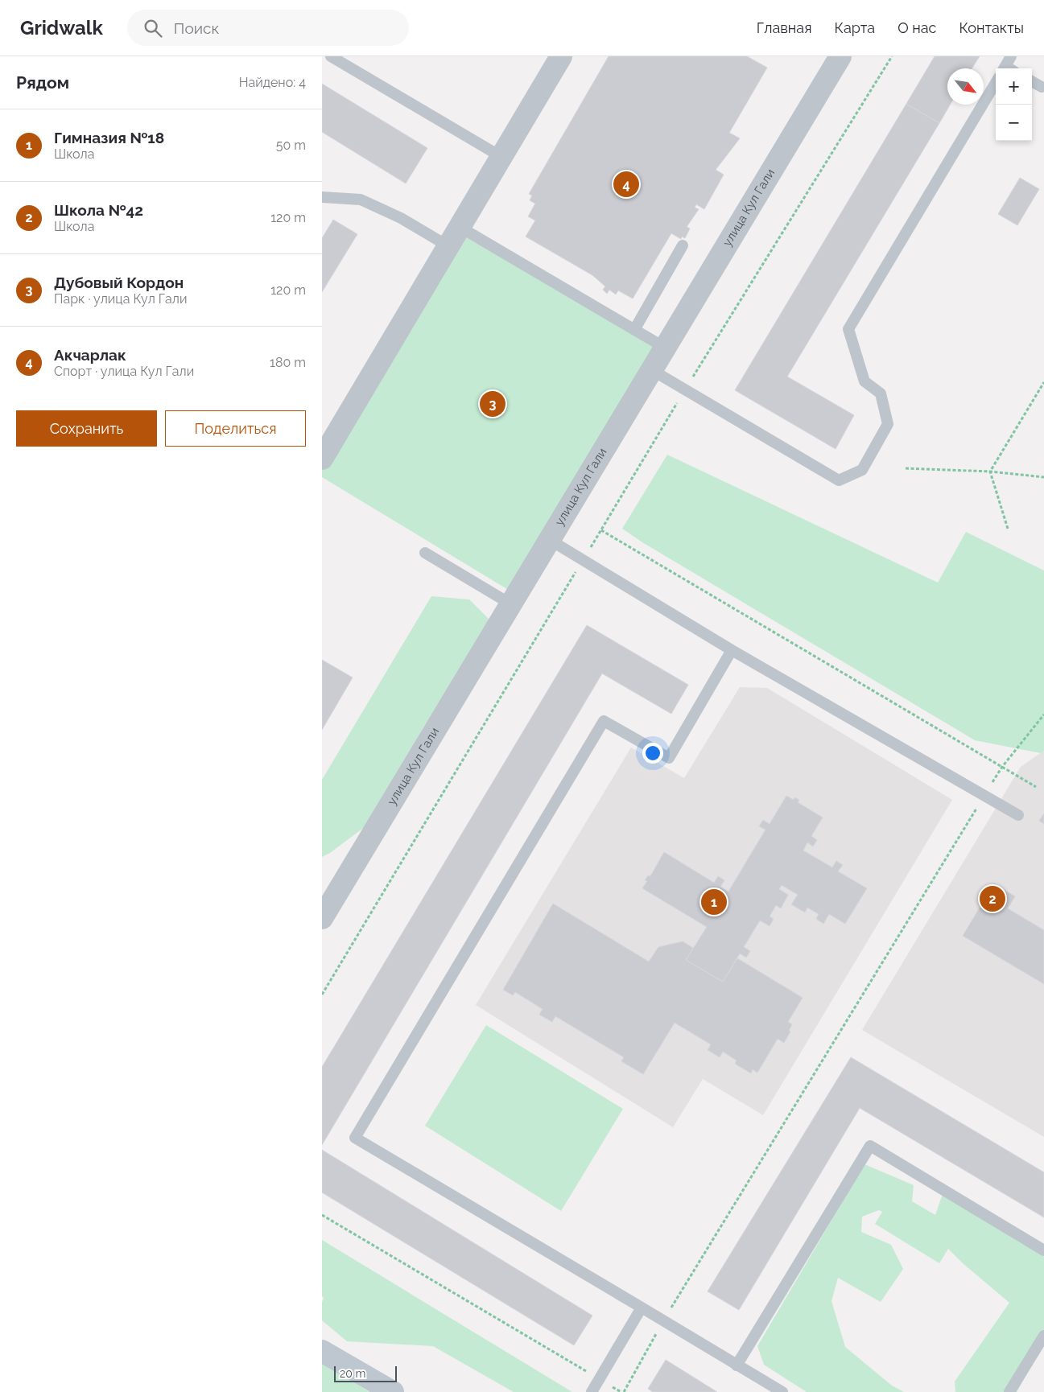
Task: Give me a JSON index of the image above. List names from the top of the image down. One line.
{"streets":{"street":["улица Кул Гали"]},"scale_bar":"20 m","north":"bottom right","page":{"header":"Gridwalk","search":"Поиск","nav":["Главная","Карта","О нас","Контакты"],"heading":["Рядом","Найдено: 4"],"map_buttons":["+","−"],"list":[{"mark":"1","name":"Гимназия №18","note":"Школа","value":"50 m"},{"mark":"2","name":"Школа №42","note":"Школа","value":"120 m"},{"mark":"3","name":"Дубовый Кордон","note":"Парк · улица Кул Гали","value":"120 m"},{"mark":"4","name":"Акчарлак","note":"Спорт · улица Кул Гали","value":"180 m"}],"pins":["4","3","2","1"],"buttons":["Сохранить","Поделиться"],"scale":"20 m"}}
